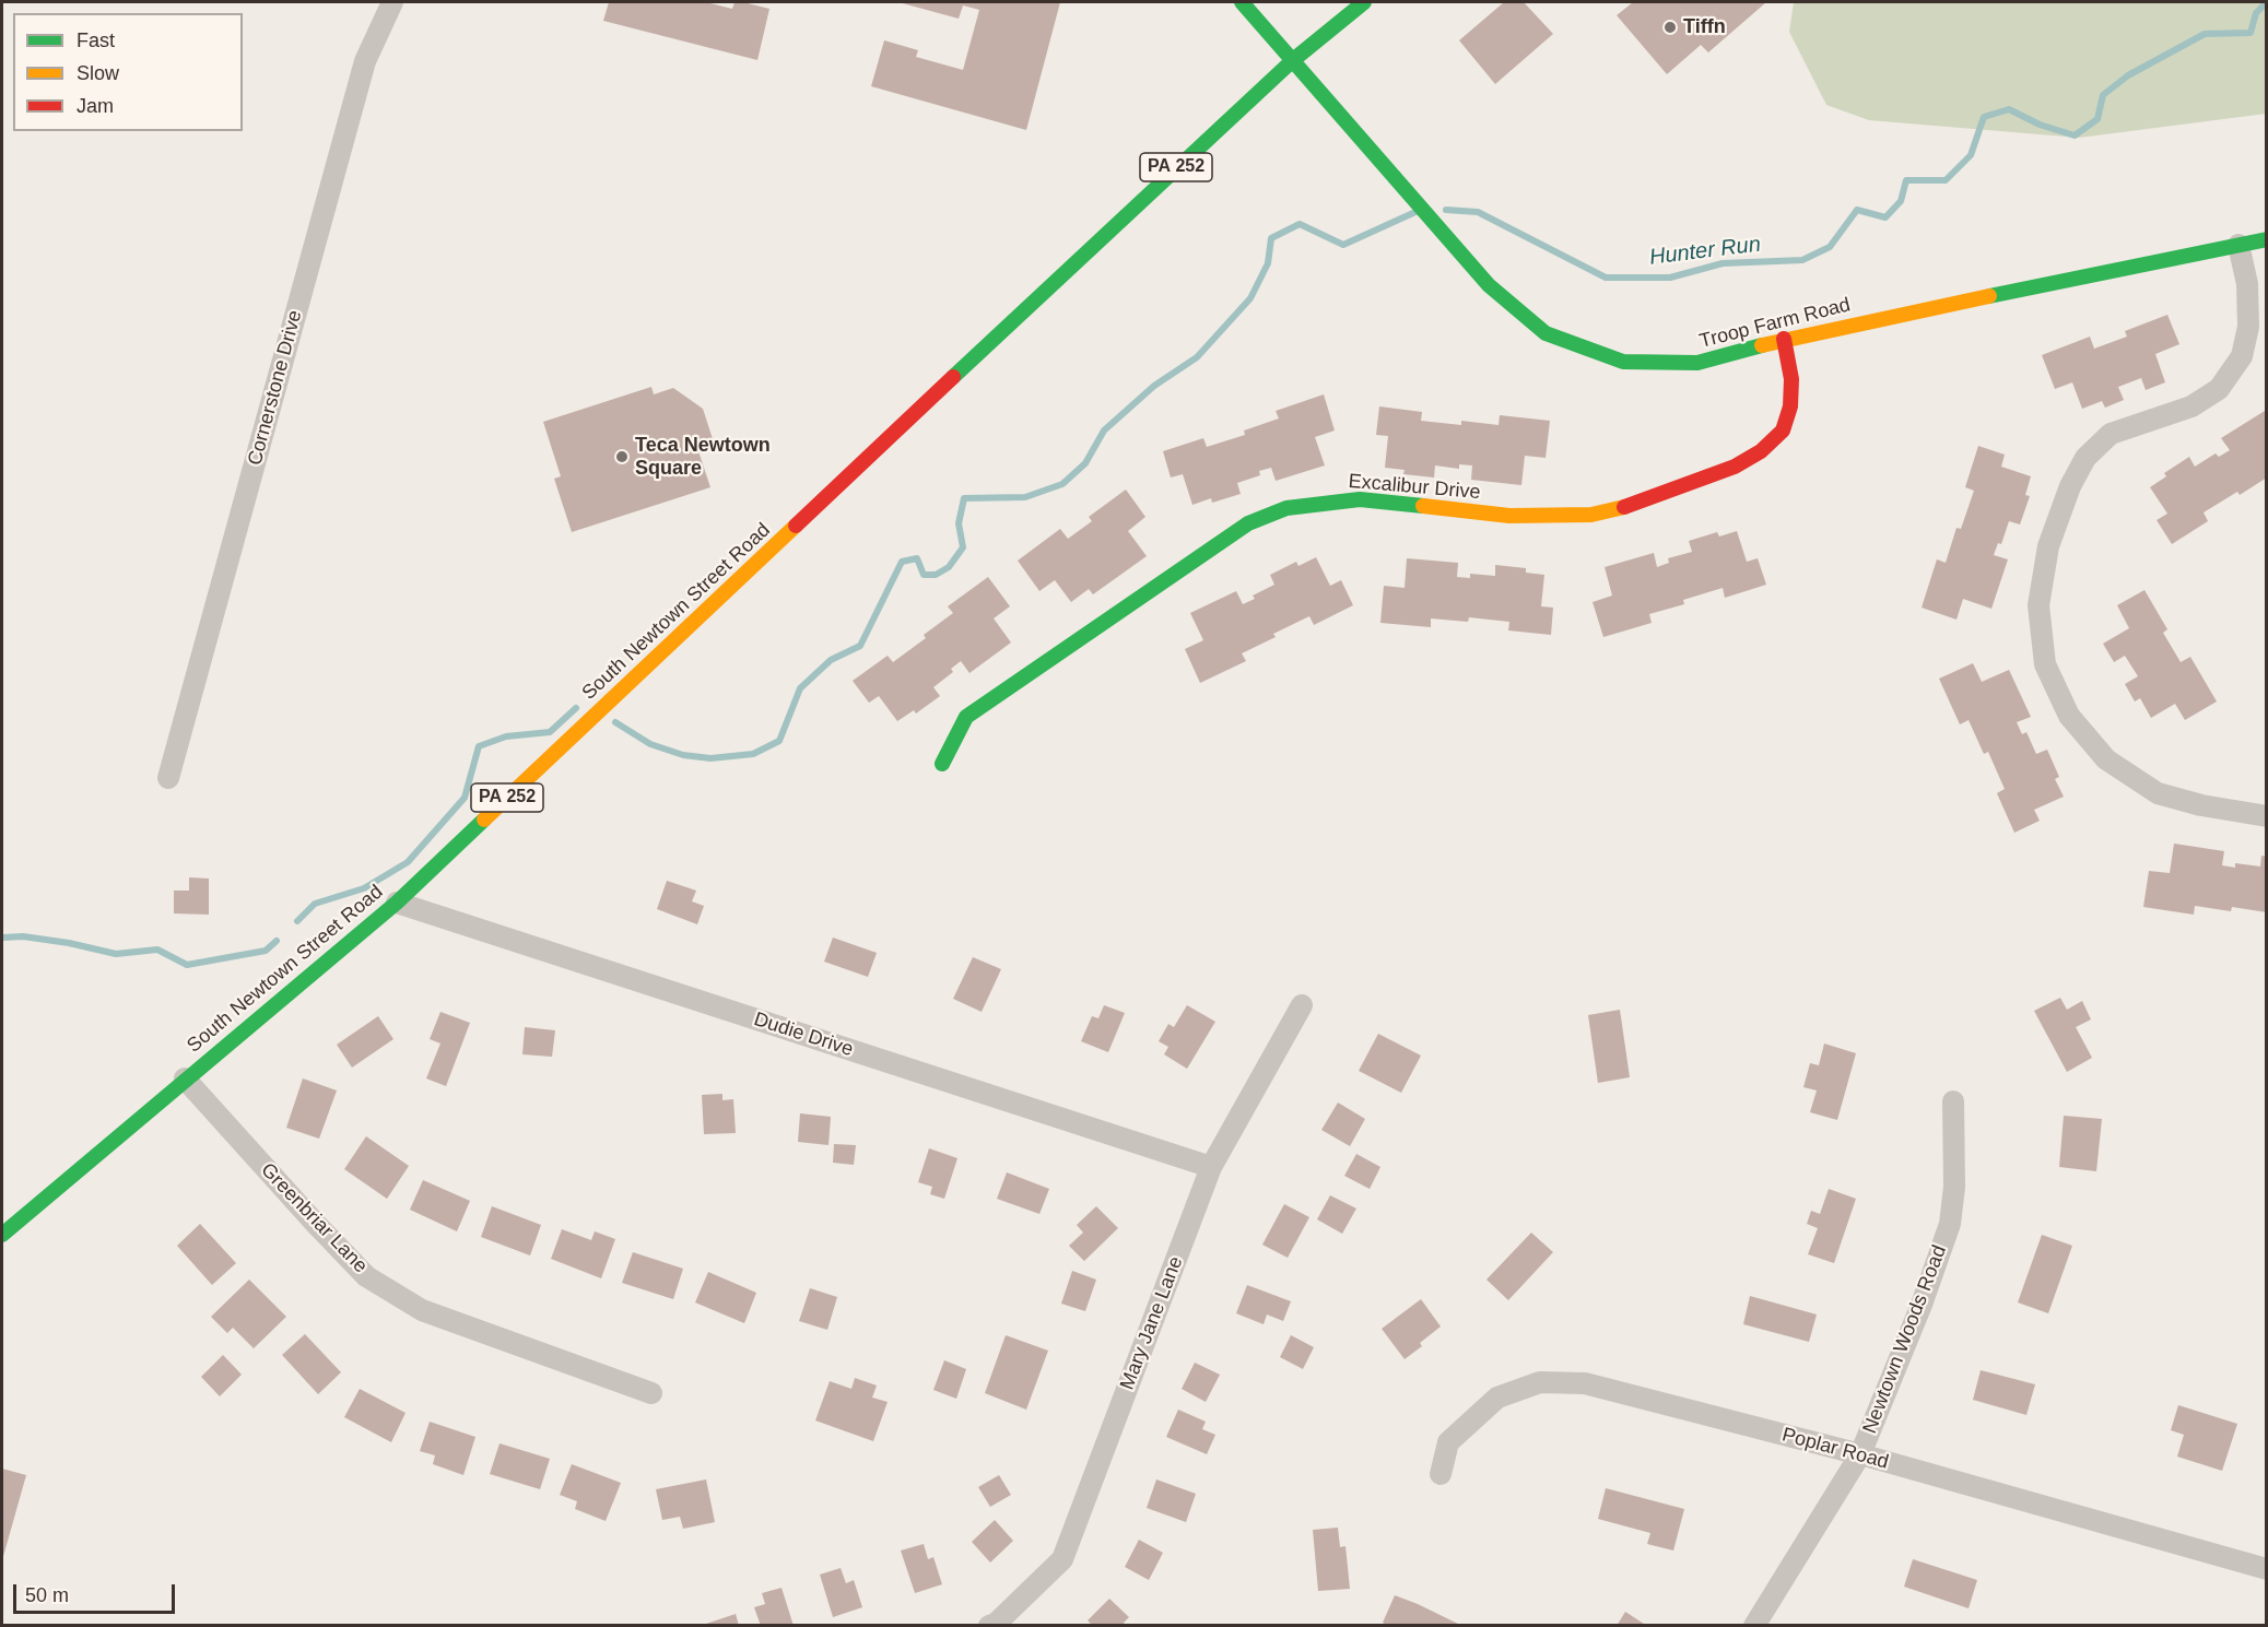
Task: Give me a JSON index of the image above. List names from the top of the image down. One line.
{"streets":{"street":["PA 252","Troop Farm Road","Cornerstone Drive","Excalibur Drive","South Newtown Street Road","Dudie Drive","Greenbriar Lane","Mary Jane Lane","Newtown Woods Road","Poplar Road"]},"crossings":[["Troop Farm Road","Excalibur Drive"],["Troop Farm Road","South Newtown Street Road"],["South Newtown Street Road","Dudie Drive"],["South Newtown Street Road","Greenbriar Lane"],["Dudie Drive","Mary Jane Lane"],["Newtown Woods Road","Poplar Road"]],"water":["Hunter Run"],"places":["Tiffn","Teca Newtown Square"],"legend":["Fast","Slow","Jam"],"scale_bar":"50 m"}
